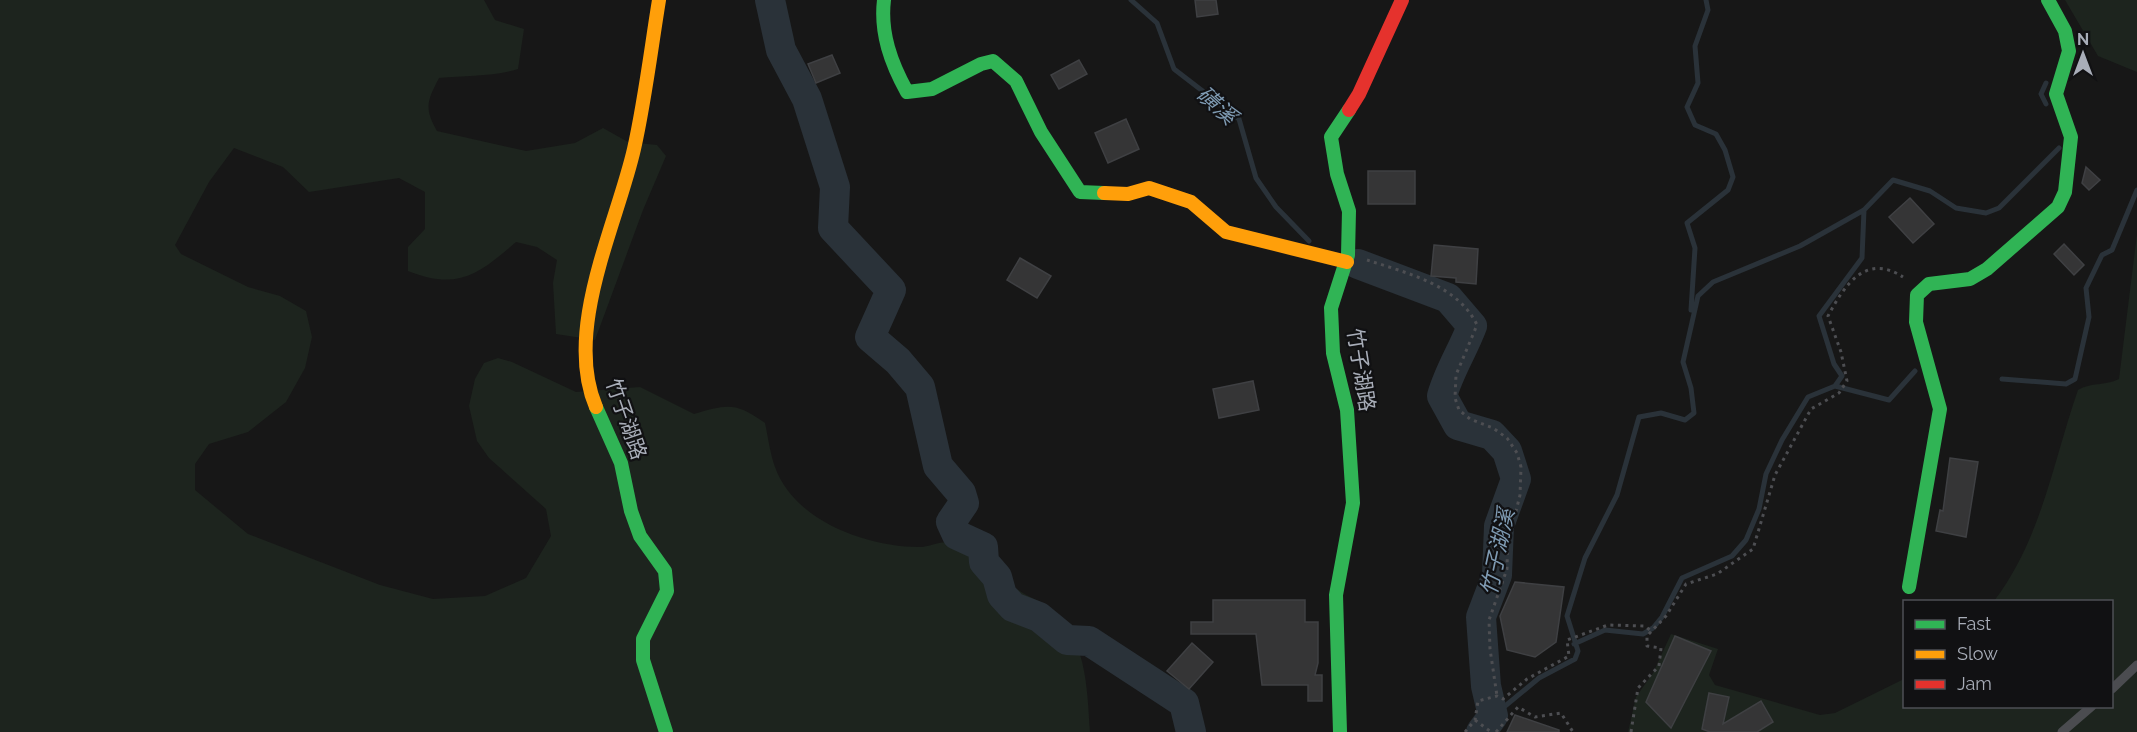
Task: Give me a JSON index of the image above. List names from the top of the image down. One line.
{"streets":{"street":["竹子湖路"]},"water":["磺溪","竹子湖溪"],"legend":["Fast","Slow","Jam"],"north":"top"}
